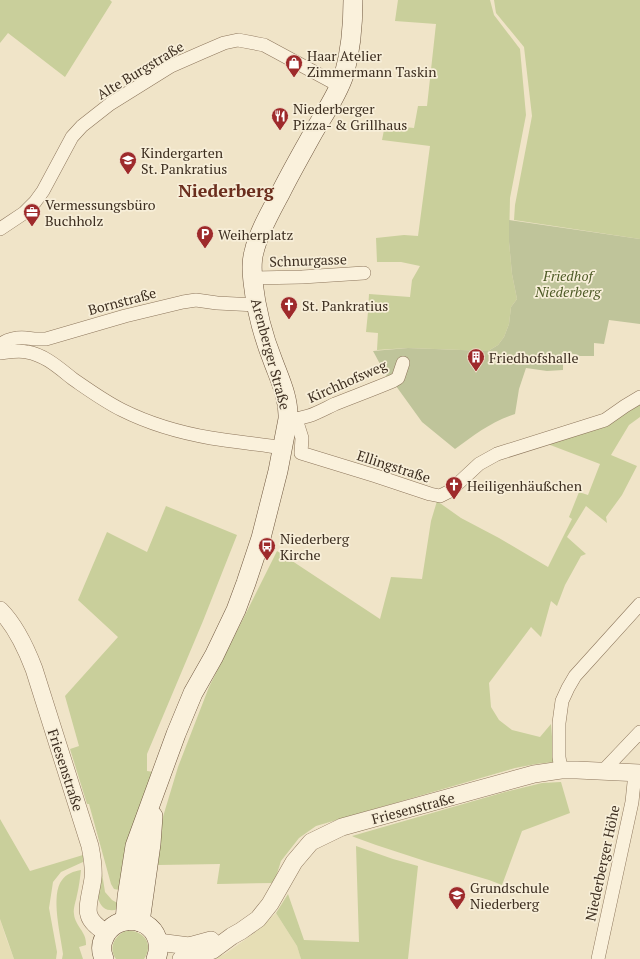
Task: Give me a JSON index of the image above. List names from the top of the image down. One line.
{"streets":{"main road":["Arenberger Straße"],"street":["Alte Burgstraße","Schnurgasse","Bornstraße","Kirchhofsweg","Ellingstraße","Friesenstraße","Niederberger Höhe"]},"crossings":[["Alte Burgstraße","Arenberger Straße"],["Schnurgasse","Arenberger Straße"],["Bornstraße","Arenberger Straße"],["Arenberger Straße","Kirchhofsweg"],["Arenberger Straße","Ellingstraße"],["Kirchhofsweg","Ellingstraße"],["Friesenstraße","Niederberger Höhe"]],"districts":["Niederberg"],"parks":["Friedhof Niederberg"],"places":{"shop":["Haar Atelier Zimmermann Taskin"],"restaurant":["Niederberger Pizza- & Grillhaus"],"school or university":["Kindergarten St. Pankratius","Grundschule Niederberg"],"office":["Vermessungsbüro Buchholz"],"parking":["Weiherplatz"],"church":["St. Pankratius","Heiligenhäußchen"],"building":["Friedhofshalle"],"bus stop":["Niederberg Kirche"]}}
